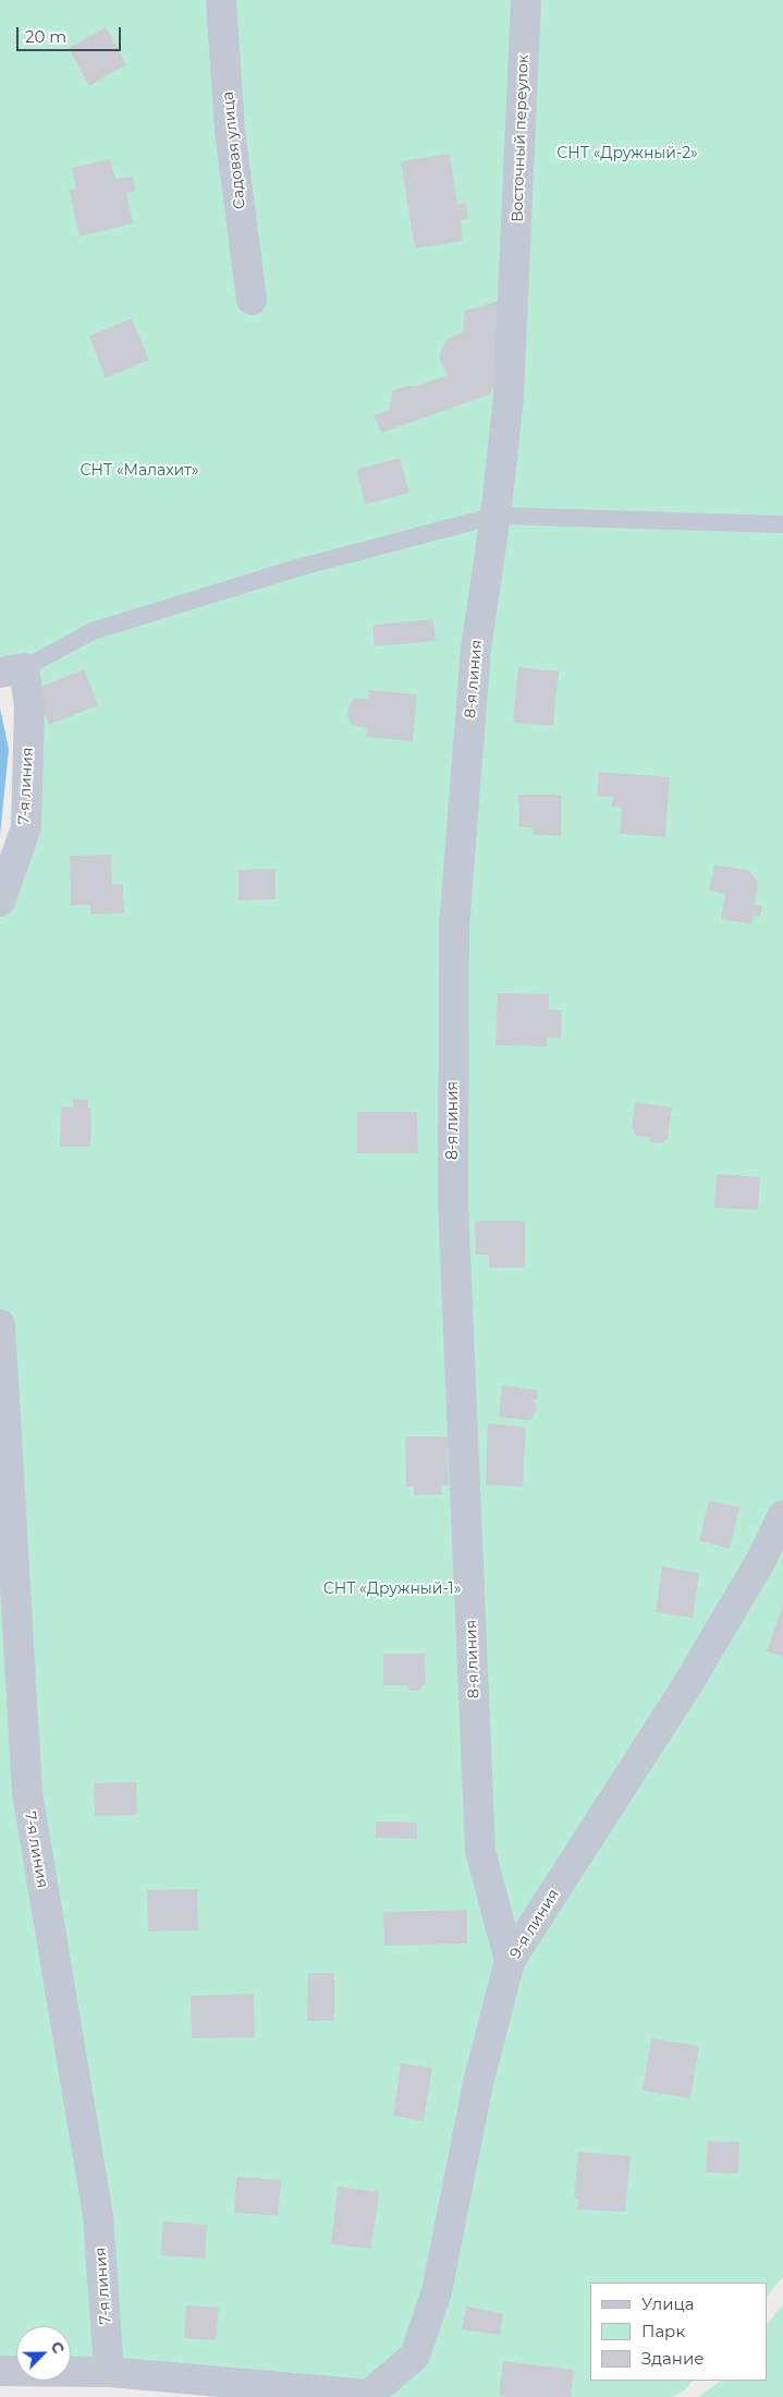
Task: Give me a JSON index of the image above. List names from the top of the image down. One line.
{"streets":{"street":["Восточный переулок","Садовая улица","8-я линия","7-я линия","9-я линия"]},"crossings":[["Восточный переулок","8-я линия"],["8-я линия","9-я линия"]],"parks":["СНТ «Дружный-2»","СНТ «Малахит»","СНТ «Дружный-1»"],"legend":["Улица","Парк","Здание"],"scale_bar":"20 m","north":"top right"}
